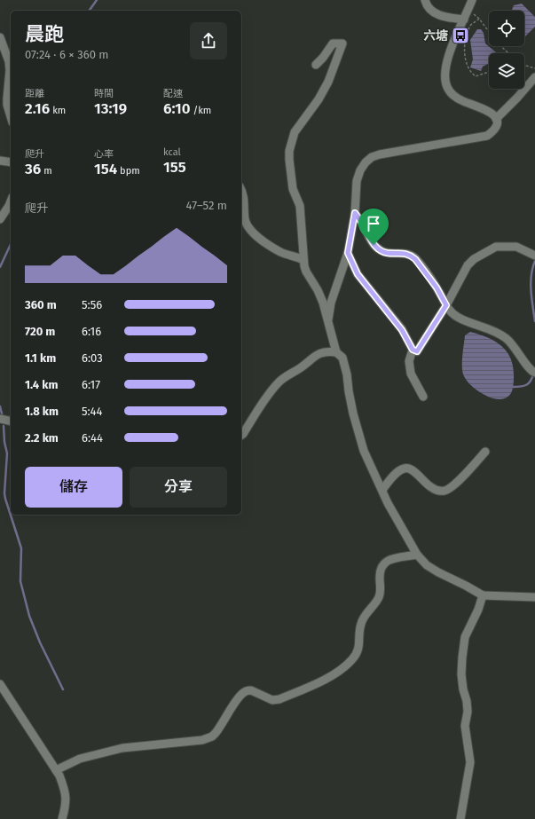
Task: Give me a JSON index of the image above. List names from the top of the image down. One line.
{"places":{"bus stop":["六塘"]},"page":{"heading":["晨跑","07:24 · 6 × 360 m"],"stats":[["距離","2.16 km"],["時間","13:19"],["配速","6:10 /km"],["爬升","36 m"],["心率","154 bpm"],["kcal","155"]],"chart":["爬升","47–52 m"],"list":[{"name":"360 m","note":"5:56"},{"name":"720 m","note":"6:16"},{"name":"1.1 km","note":"6:03"},{"name":"1.4 km","note":"6:17"},{"name":"1.8 km","note":"5:44"},{"name":"2.2 km","note":"6:44"}],"buttons":["儲存","分享"]}}
